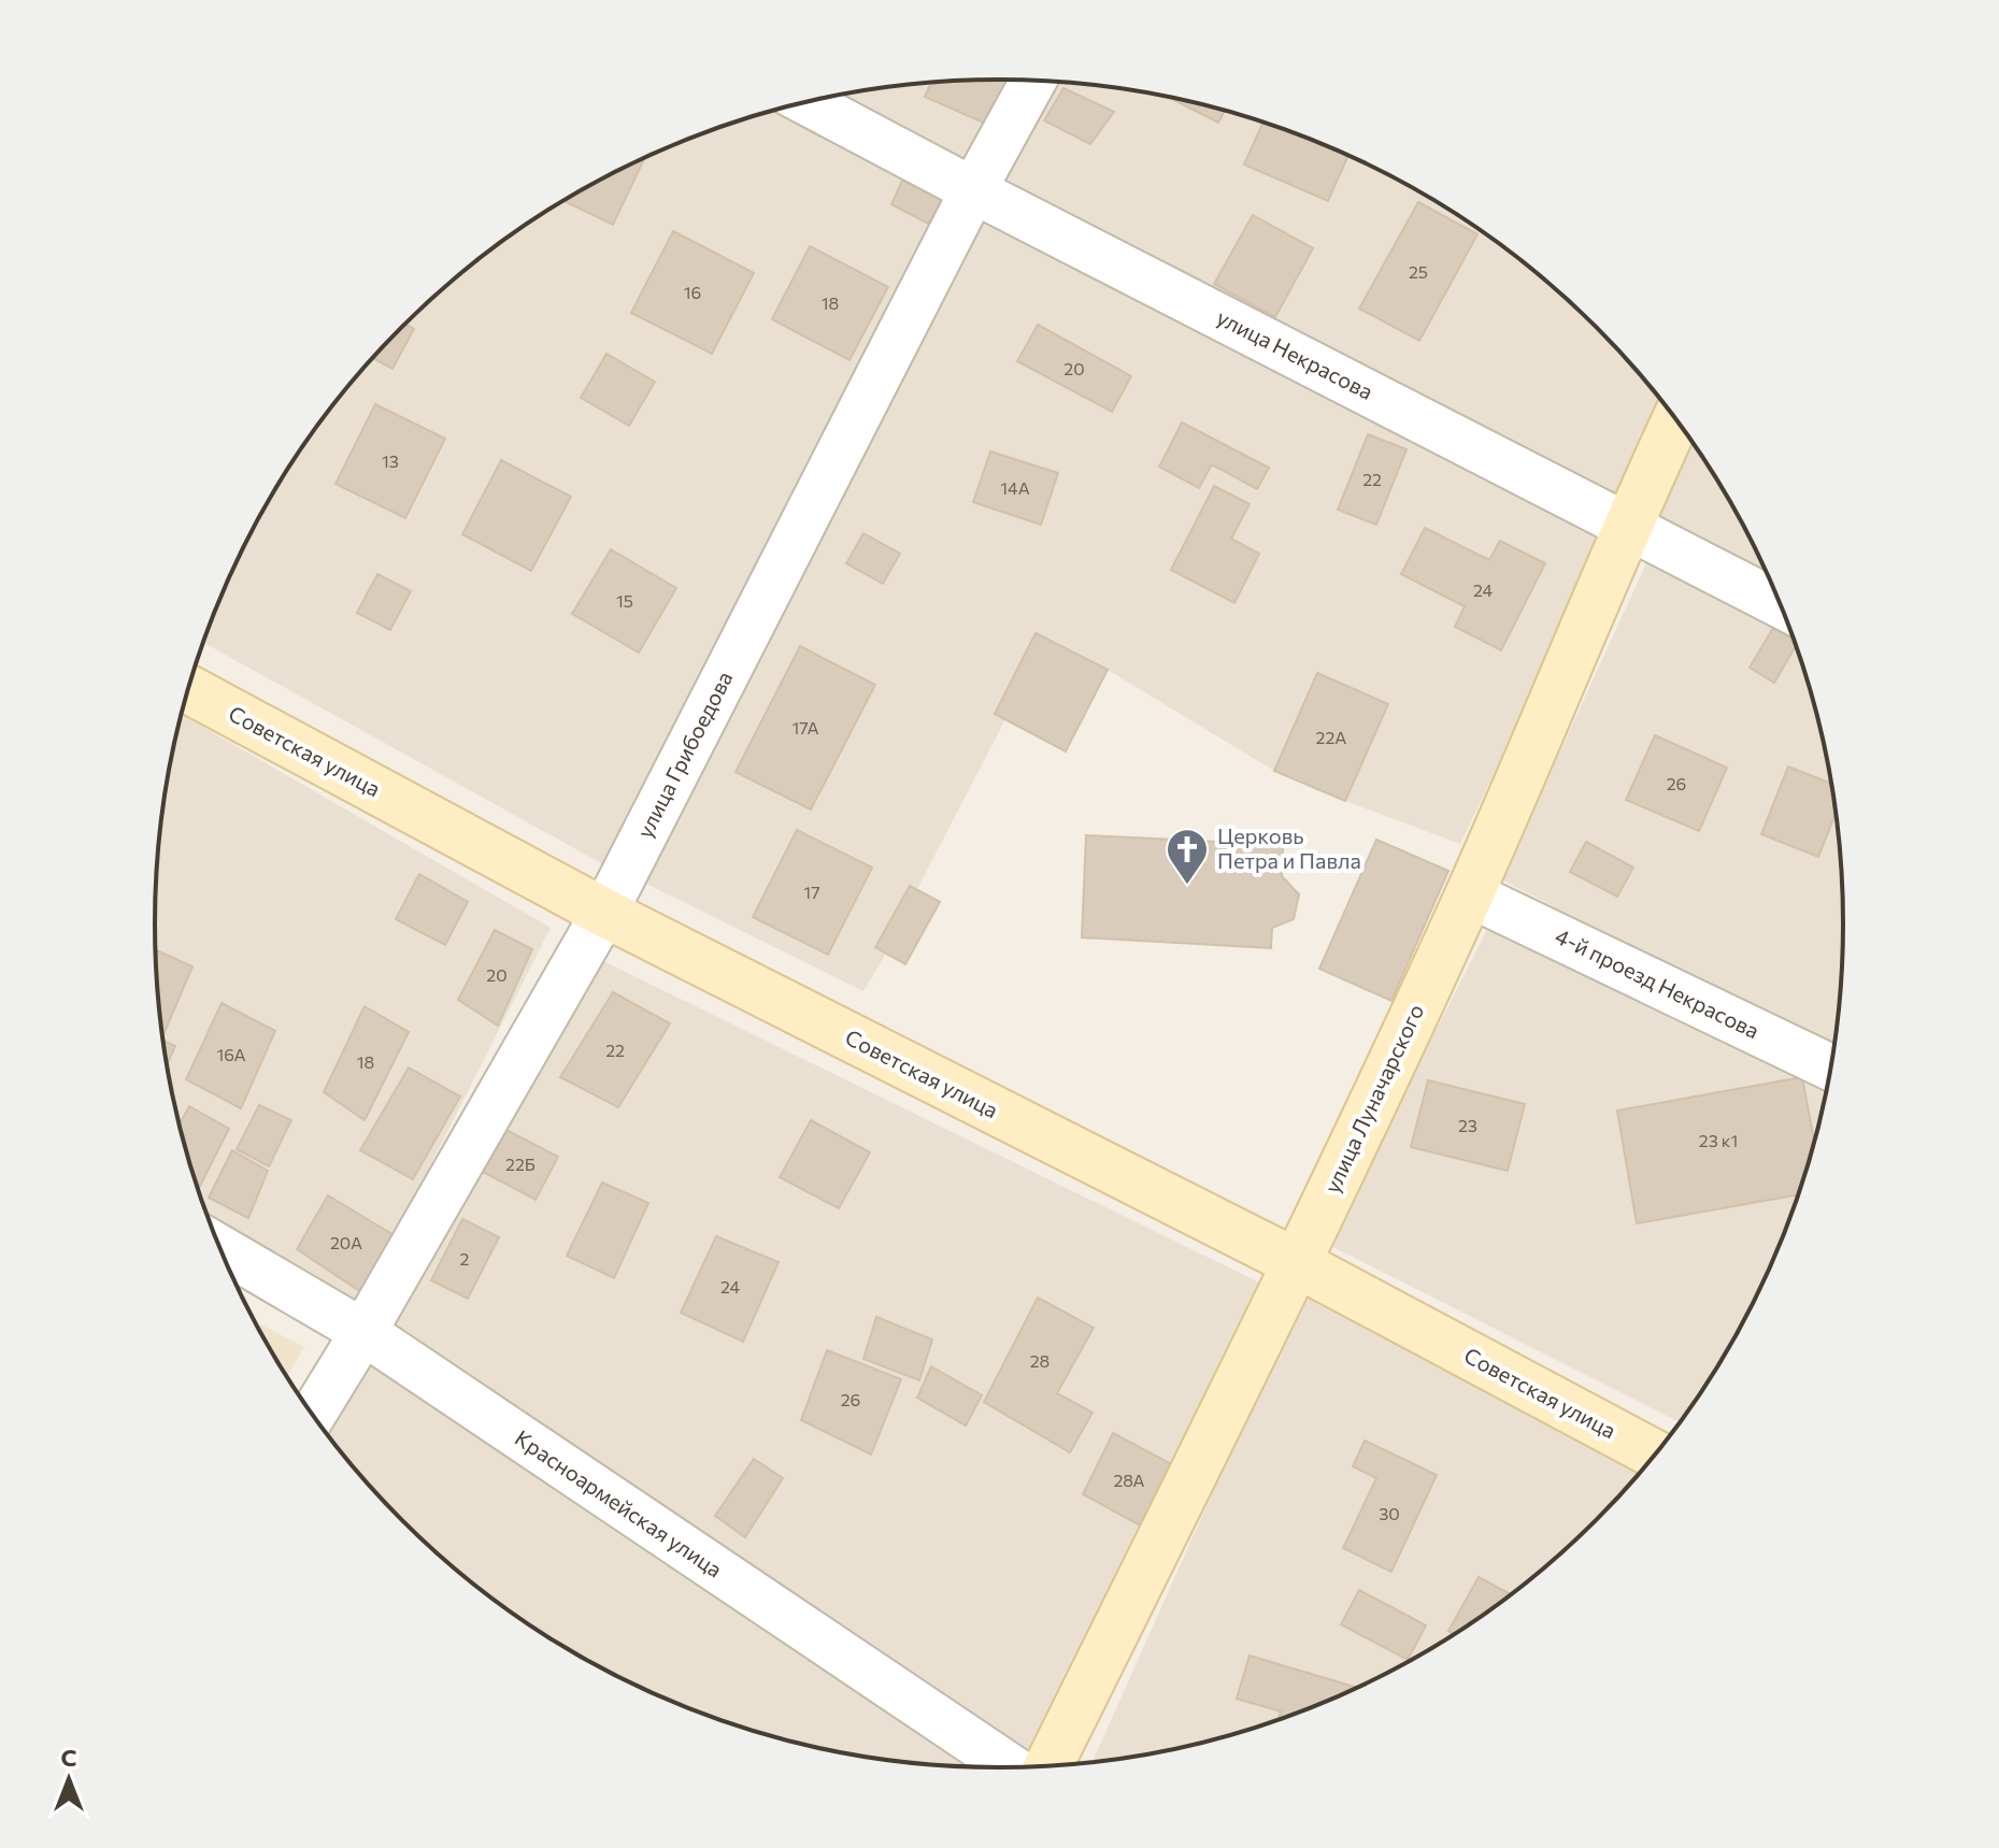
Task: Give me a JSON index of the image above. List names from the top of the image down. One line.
{"streets":{"street":["улица Некрасова","Советская улица","улица Грибоедова","4-й проезд Некрасова","улица Луначарского","Красноармейская улица"]},"crossings":[["улица Некрасова","улица Грибоедова"],["улица Некрасова","улица Луначарского"],["Советская улица","улица Грибоедова"],["Советская улица","улица Луначарского"],["улица Грибоедова","Красноармейская улица"],["4-й проезд Некрасова","улица Луначарского"]],"places":{"church":["Церковь Петра и Павла"]},"house_numbers":["25","16","18","20","13","22","14А","24","15","17А","22А","26","17","20","22","16А","18","23","23 к1","22Б","20А","2","24","28","26","28А","30"],"north":"top"}
